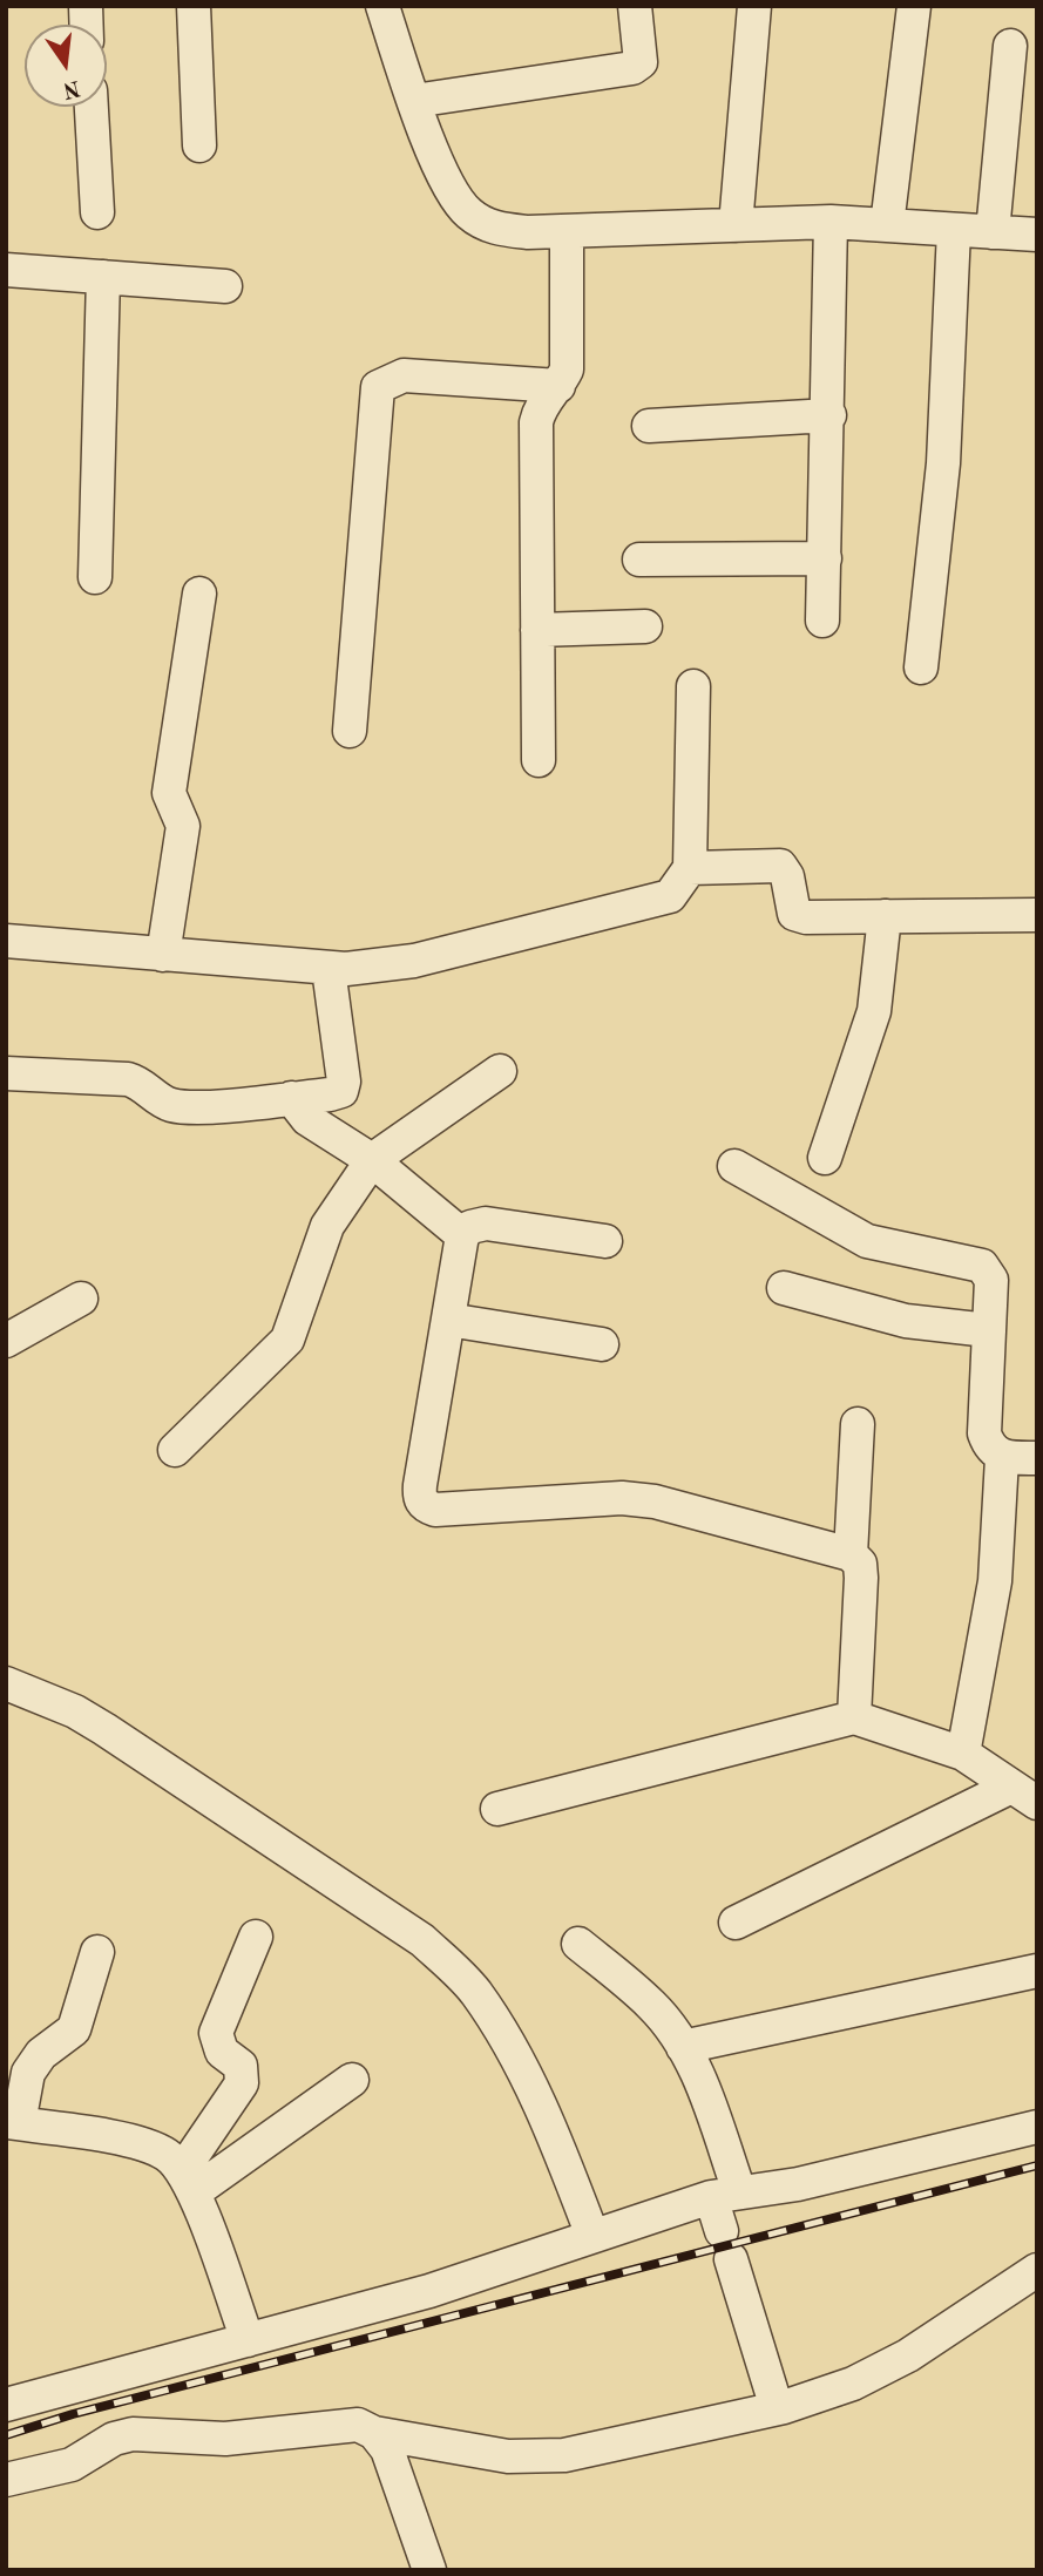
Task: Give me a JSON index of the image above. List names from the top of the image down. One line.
{"north":"bottom"}
